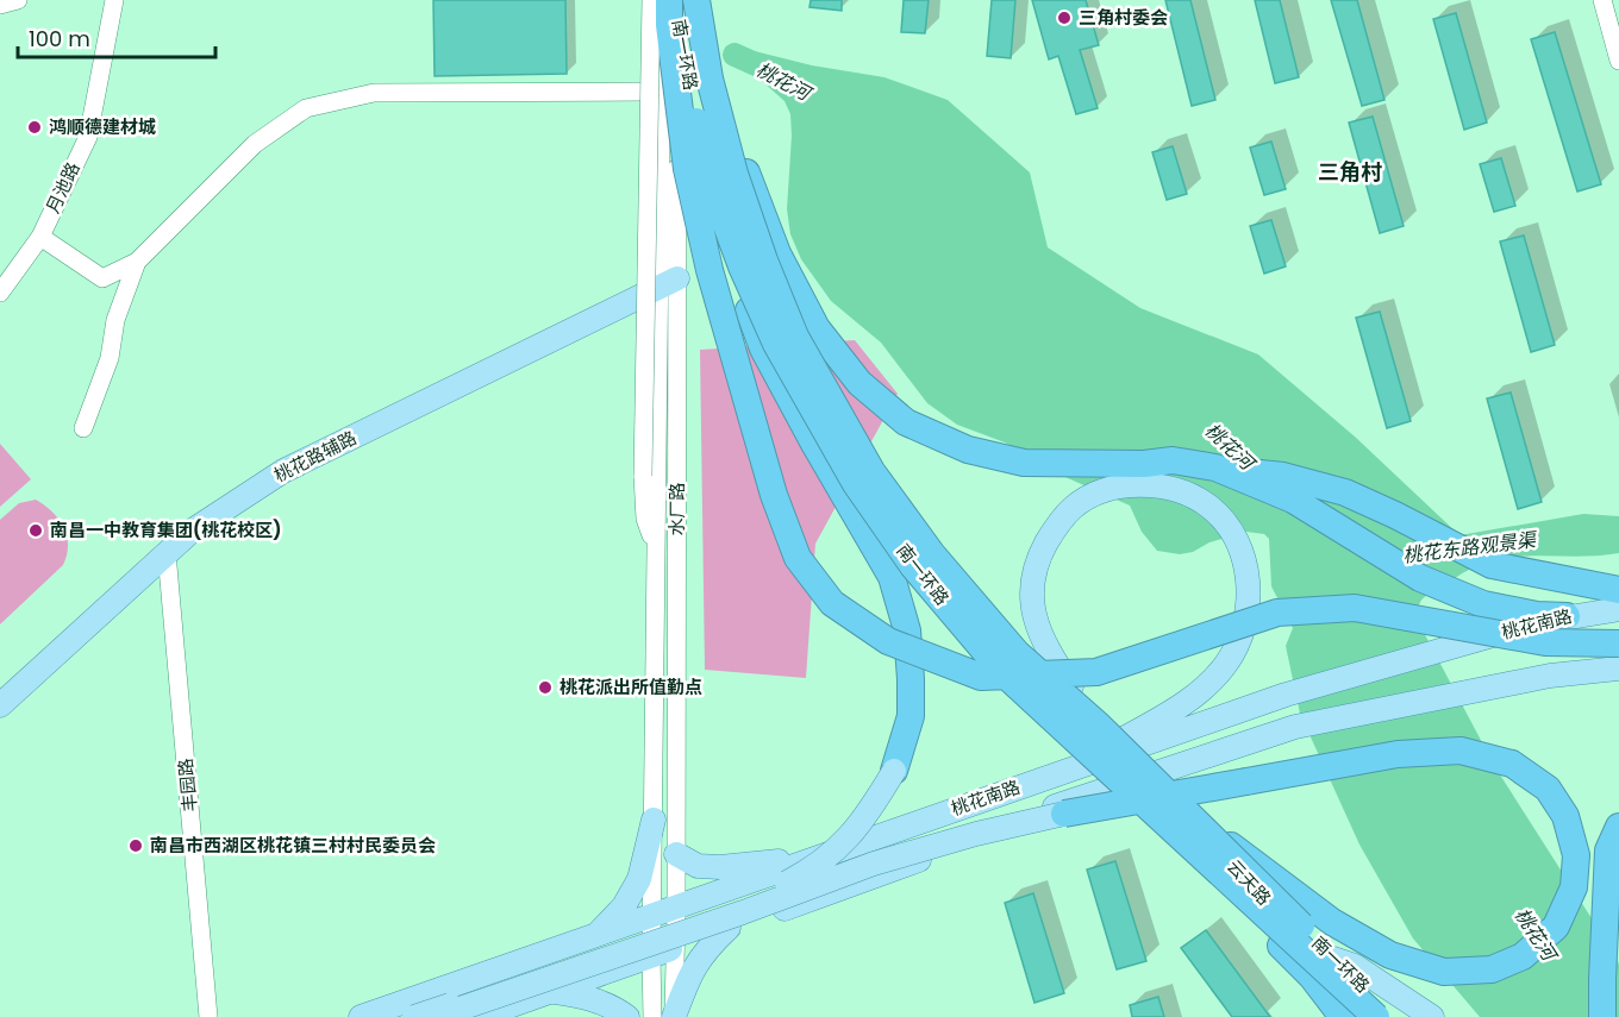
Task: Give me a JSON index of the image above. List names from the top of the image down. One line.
{"streets":{"highway":["南一环路"],"main road":["桃花路辅路","桃花南路","云天路"],"street":["月池路","水厂路","丰园路"]},"crossings":[["南一环路","水厂路"],["桃花路辅路","水厂路"],["桃花路辅路","丰园路"],["水厂路","桃花南路"],["桃花南路","云天路"]],"districts":["三角村"],"water":["桃花河","桃花东路观景渠"],"places":["三角村委会","鸿顺德建材城","南昌一中教育集团(桃花校区)","桃花派出所值勤点","南昌市西湖区桃花镇三村村民委员会"],"scale_bar":"100 m"}
